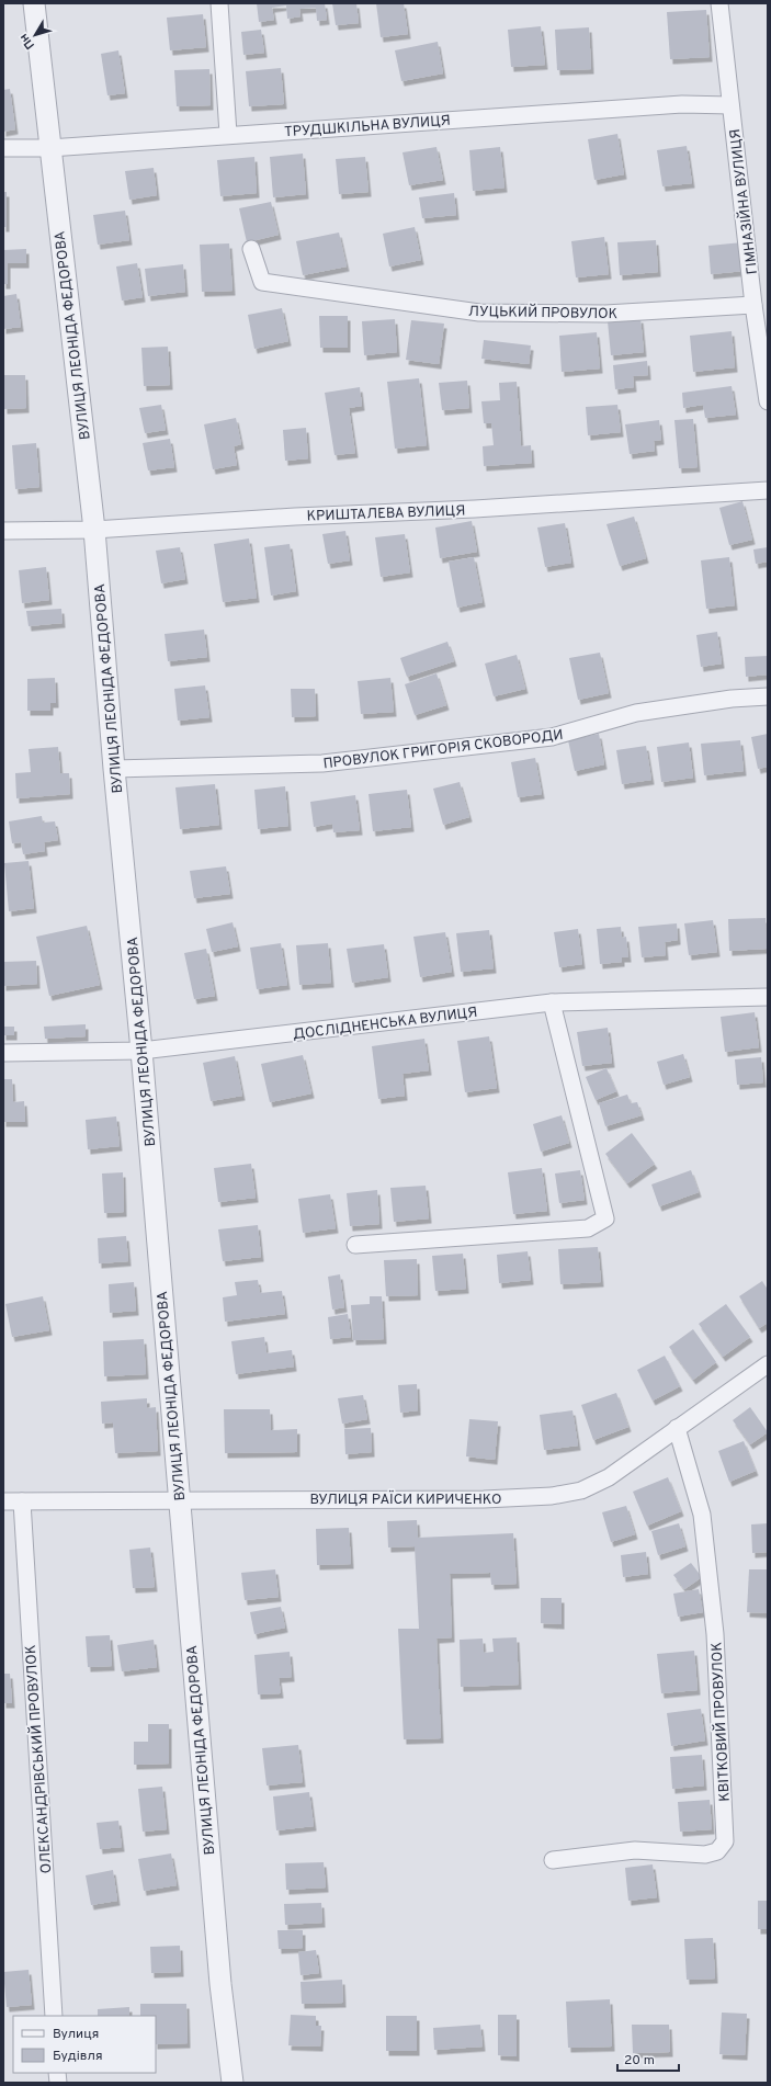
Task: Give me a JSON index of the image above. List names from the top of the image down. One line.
{"streets":{"street":["ТРУДШКІЛЬНА ВУЛИЦЯ","ГІМНАЗІЙНА ВУЛИЦЯ","ЛУЦЬКИЙ ПРОВУЛОК","ВУЛИЦЯ ЛЕОНІДА ФЕДОРОВА","КРИШТАЛЕВА ВУЛИЦЯ","ПРОВУЛОК ГРИГОРІЯ СКОВОРОДИ","ДОСЛІДНЕНСЬКА ВУЛИЦЯ","ВУЛИЦЯ РАЇСИ КИРИЧЕНКО","КВІТКОВИЙ ПРОВУЛОК","ОЛЕКСАНДРІВСЬКИЙ ПРОВУЛОК"]},"crossings":[["ТРУДШКІЛЬНА ВУЛИЦЯ","ГІМНАЗІЙНА ВУЛИЦЯ"],["ТРУДШКІЛЬНА ВУЛИЦЯ","ВУЛИЦЯ ЛЕОНІДА ФЕДОРОВА"],["ГІМНАЗІЙНА ВУЛИЦЯ","ЛУЦЬКИЙ ПРОВУЛОК"],["ВУЛИЦЯ ЛЕОНІДА ФЕДОРОВА","КРИШТАЛЕВА ВУЛИЦЯ"],["ВУЛИЦЯ ЛЕОНІДА ФЕДОРОВА","ПРОВУЛОК ГРИГОРІЯ СКОВОРОДИ"],["ВУЛИЦЯ ЛЕОНІДА ФЕДОРОВА","ДОСЛІДНЕНСЬКА ВУЛИЦЯ"],["ВУЛИЦЯ ЛЕОНІДА ФЕДОРОВА","ВУЛИЦЯ РАЇСИ КИРИЧЕНКО"],["ВУЛИЦЯ РАЇСИ КИРИЧЕНКО","КВІТКОВИЙ ПРОВУЛОК"],["ВУЛИЦЯ РАЇСИ КИРИЧЕНКО","ОЛЕКСАНДРІВСЬКИЙ ПРОВУЛОК"]],"legend":["Вулиця","Будівля"],"scale_bar":"20 m","north":"bottom left"}
